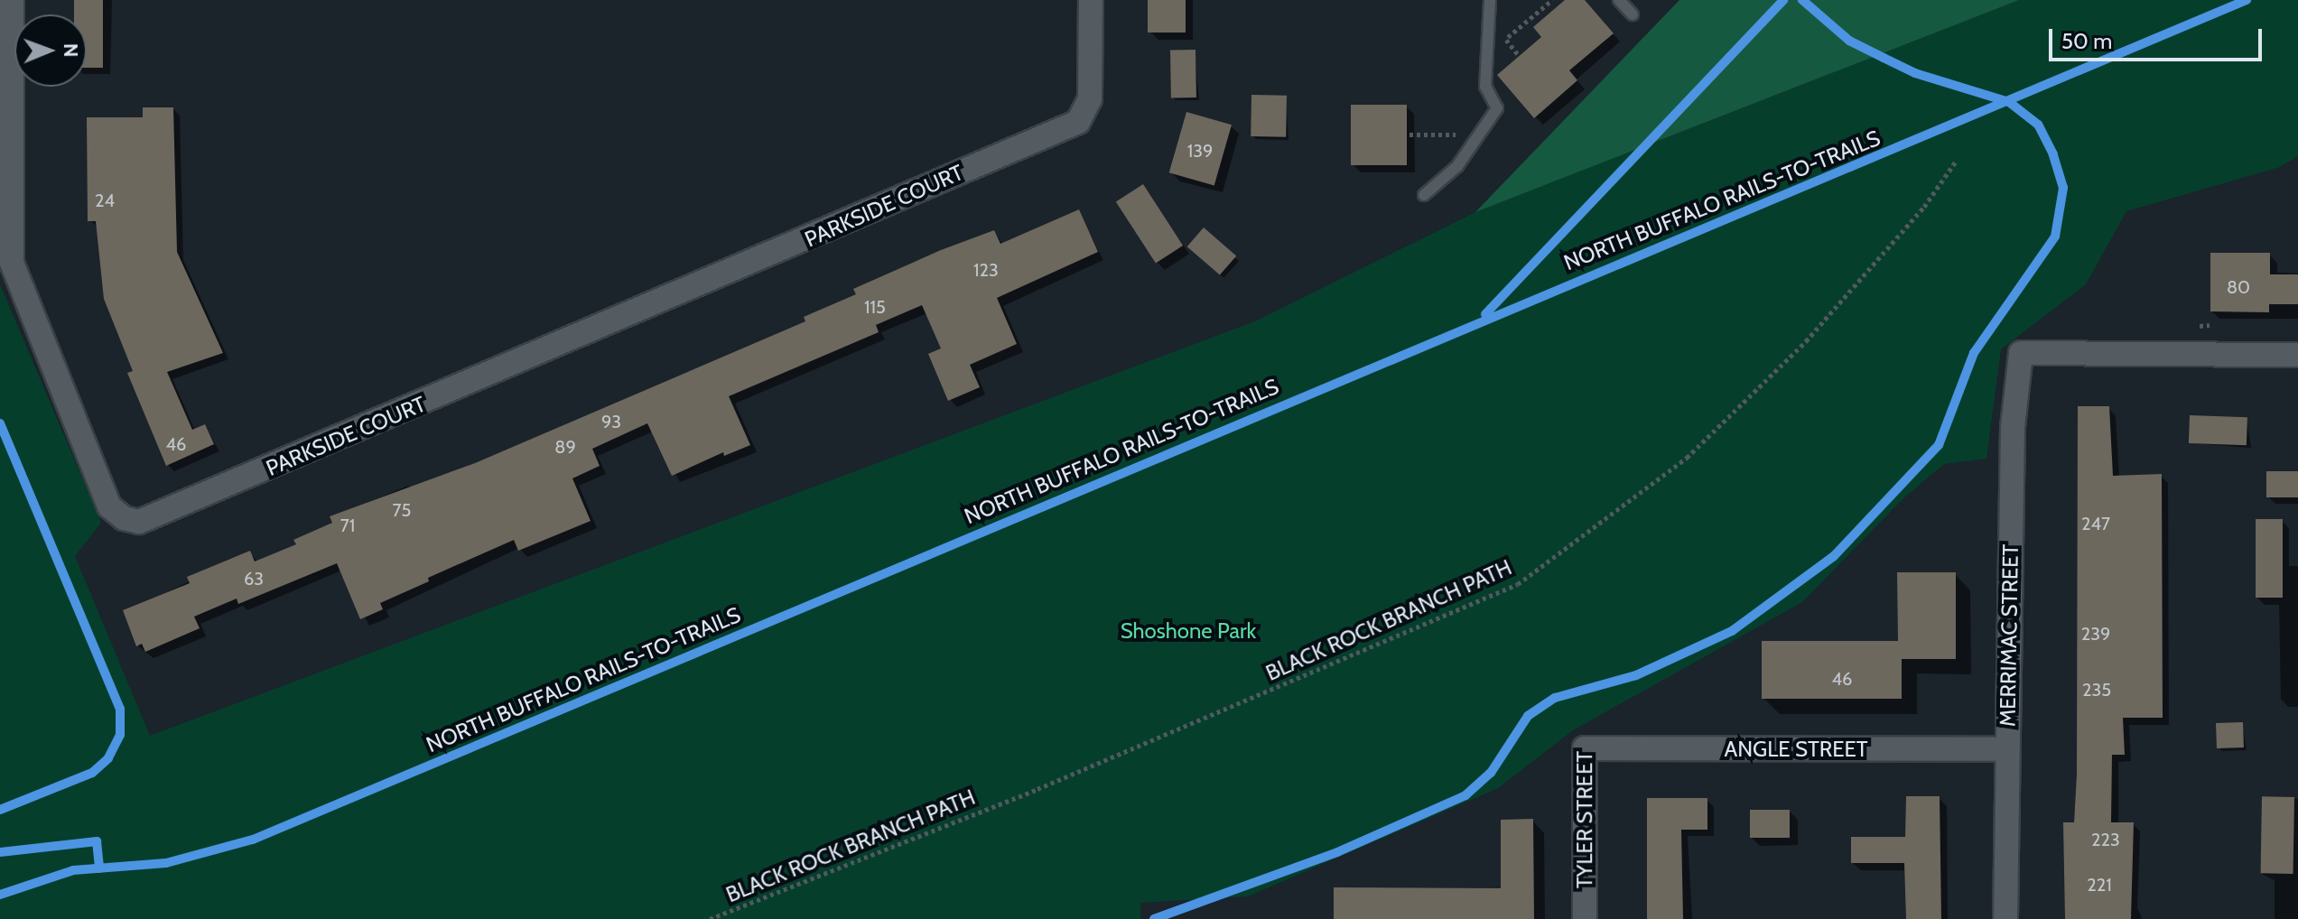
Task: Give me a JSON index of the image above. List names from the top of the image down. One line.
{"streets":{"street":["PARKSIDE COURT","MERRIMAC STREET","ANGLE STREET","TYLER STREET"],"path":["BLACK ROCK BRANCH PATH"],"cycle path":["NORTH BUFFALO RAILS-TO-TRAILS"]},"crossings":[["MERRIMAC STREET","ANGLE STREET"],["ANGLE STREET","TYLER STREET"]],"parks":["Shoshone Park"],"house_numbers":["139","24","123","80","115","93","46","89","75","247","71","63","239","46","235","223","221"],"scale_bar":"50 m","north":"right"}
